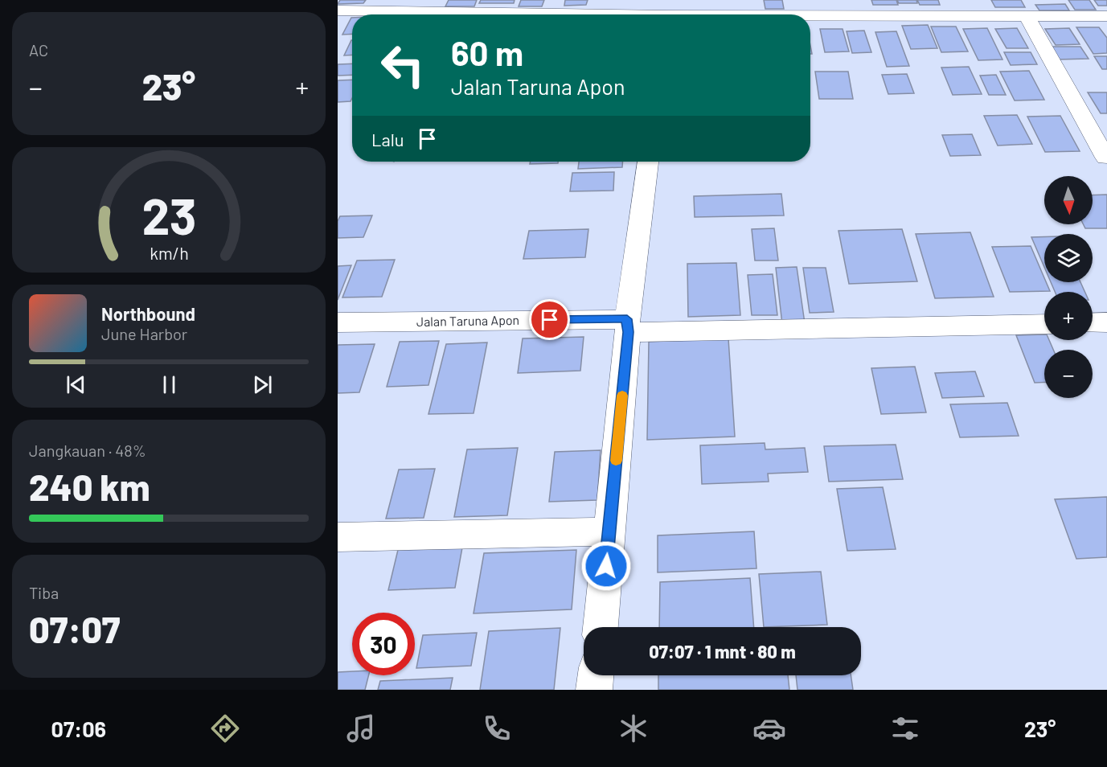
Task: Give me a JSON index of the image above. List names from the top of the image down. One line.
{"streets":{"street":["Jalan Taruna Apon"]},"north":"bottom","page":{"tile":["AC",["Jangkauan · 48%","240 km"],["Tiba","07:07"]],"turn":["60 m","Jalan Taruna Apon"],"heat":["−","23°","+"],"then":"Lalu","map_buttons":["+","−"],"song":["Northbound","June Harbor"],"limit":"30","trip":"07:07 · 1 mnt · 80 m","tabs":["07:06","23°"],"gauge":["23","km/h"]}}
